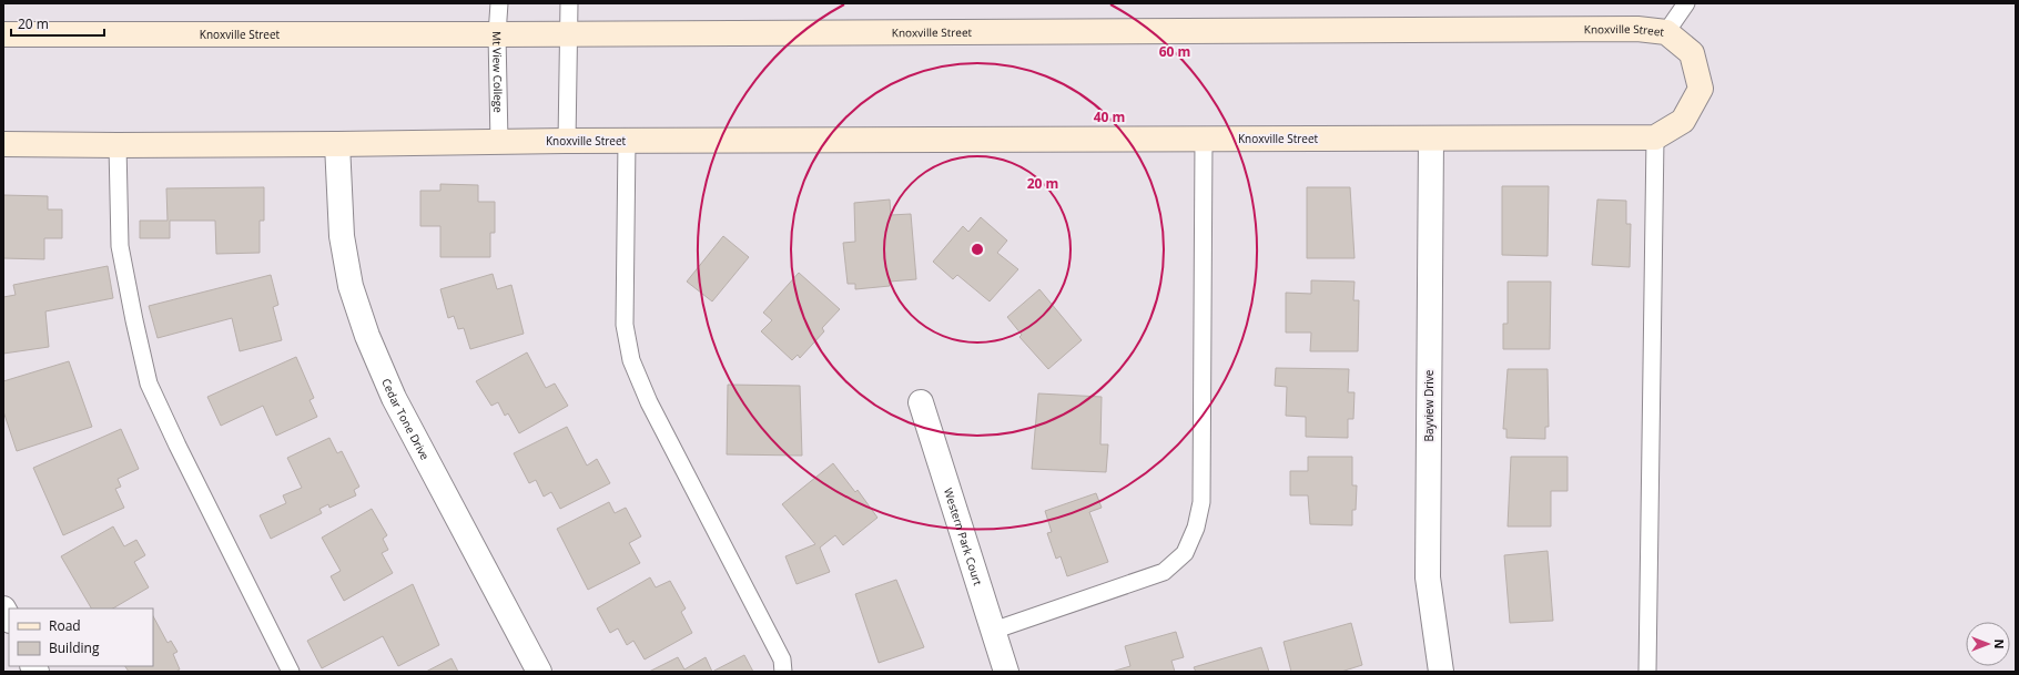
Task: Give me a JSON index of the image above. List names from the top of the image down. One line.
{"streets":{"street":["Knoxville Street","Bayview Drive","Cedar Tone Drive","Western Park Court"],"lane":["Mt View College"]},"crossings":[["Knoxville Street","Mt View College"],["Knoxville Street","Bayview Drive"],["Knoxville Street","Cedar Tone Drive"]],"legend":["Road","Building"],"scale_bar":"20 m","north":"right","rings":["60 m","40 m","20 m"]}
